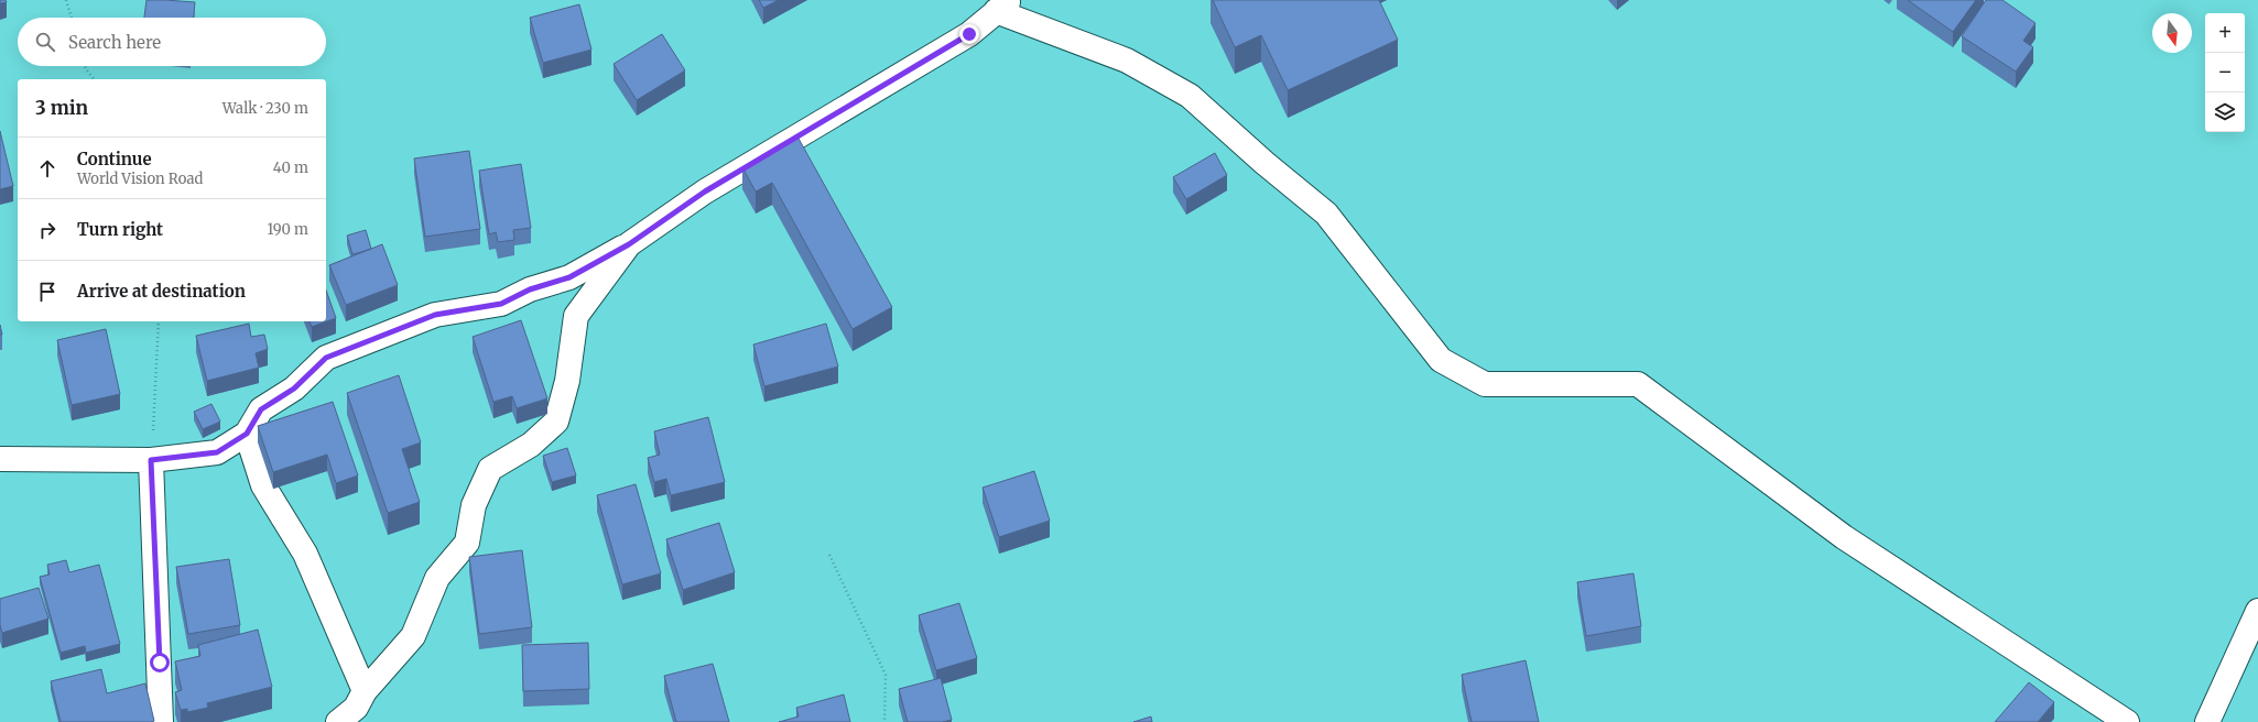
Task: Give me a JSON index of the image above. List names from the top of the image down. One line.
{"north":"bottom","page":{"map_buttons":["+","−"],"search":"Search here","heading":["3 min","Walk · 230 m"],"list":[["Continue","World Vision Road","40 m"],["Turn right","190 m"],"Arrive at destination"]}}
